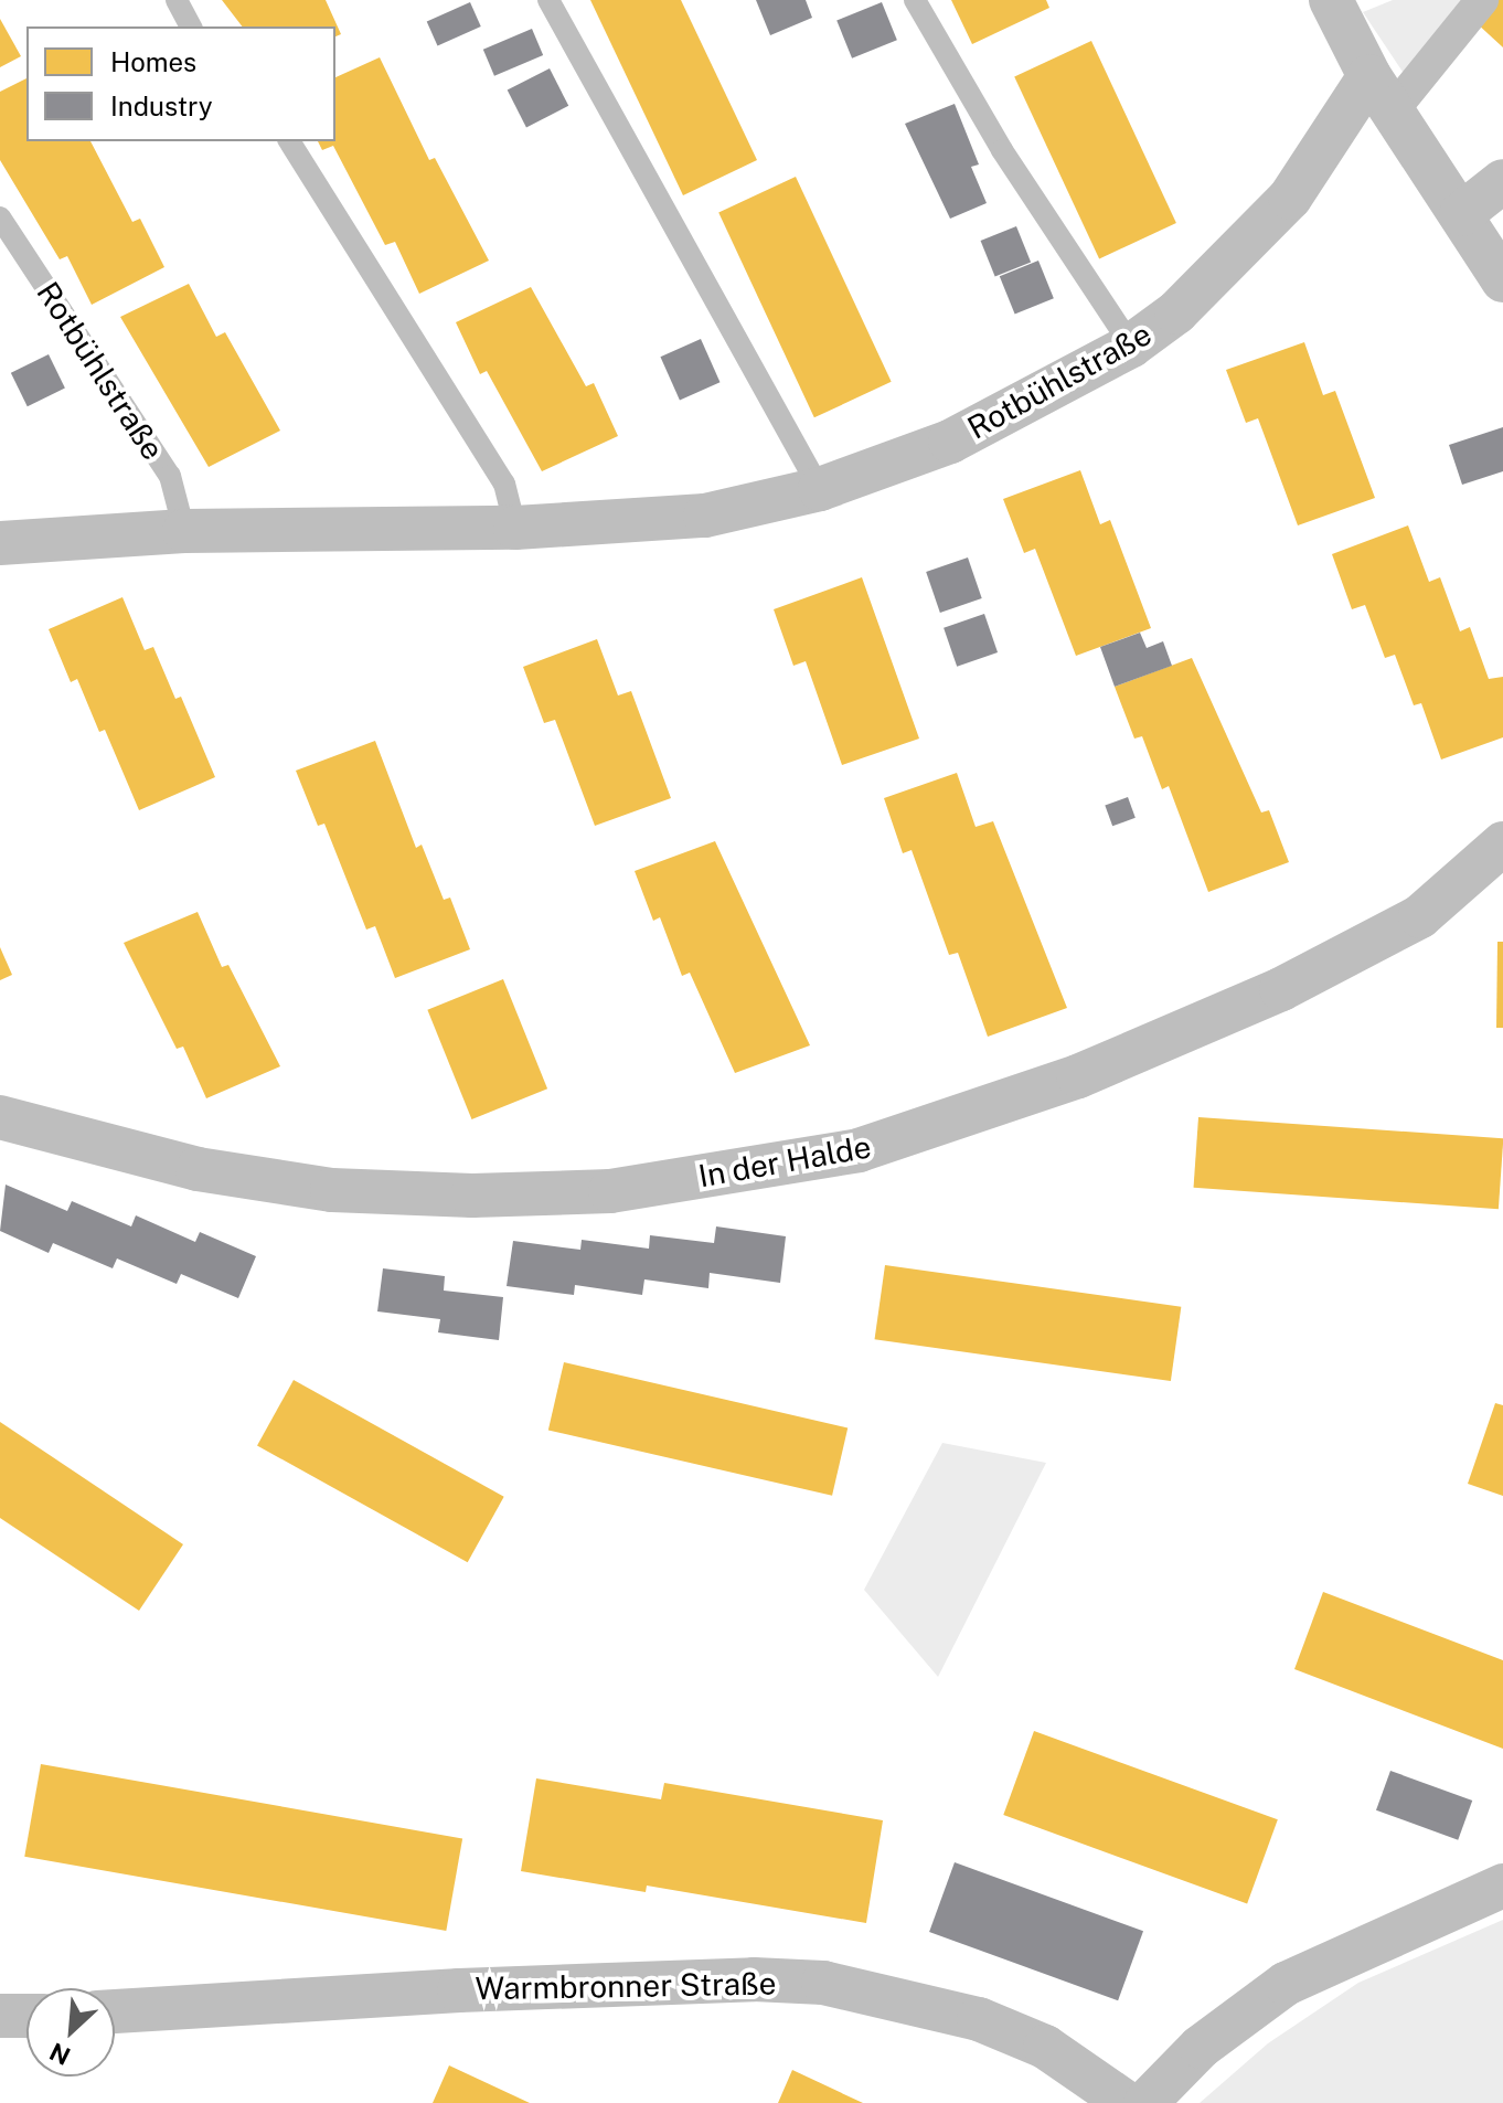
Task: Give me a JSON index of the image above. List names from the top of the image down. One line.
{"streets":{"street":["Rotbühlstraße","In der Halde","Warmbronner Straße"]},"legend":["Homes","Industry"],"north":"bottom left"}
